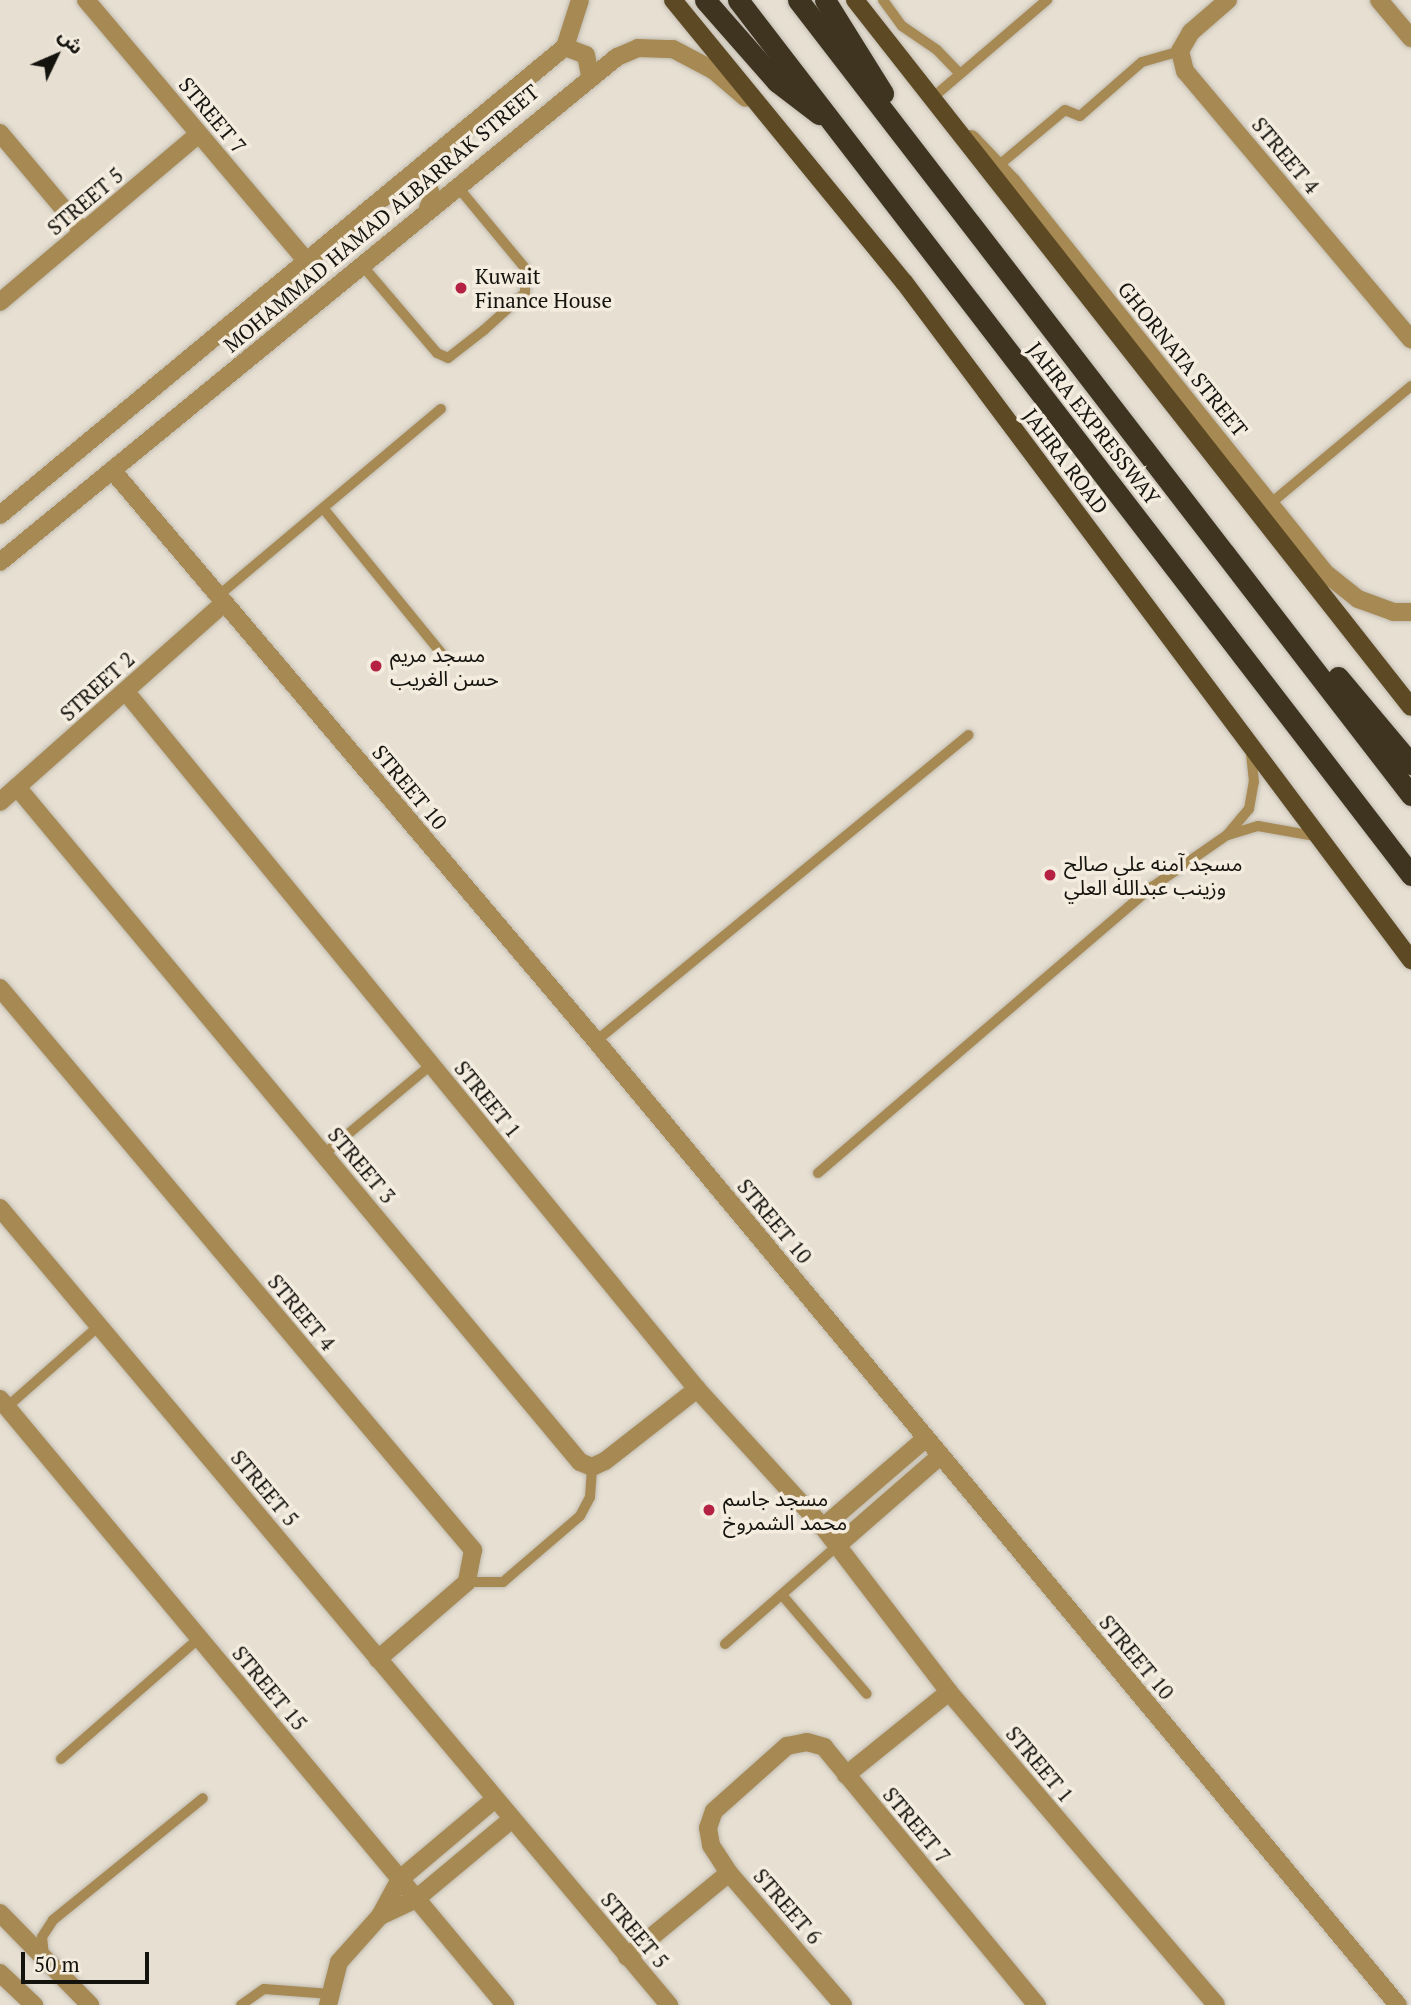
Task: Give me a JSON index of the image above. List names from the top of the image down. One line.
{"streets":{"highway":["JAHRA EXPRESSWAY"],"main road":["JAHRA ROAD"],"street":["STREET 7","STREET 4","STREET 5","MOHAMMAD HAMAD ALBARRAK STREET","GHORNATA STREET","STREET 2","STREET 10","STREET 1","STREET 3","STREET 15","STREET 6"]},"crossings":[["STREET 7","STREET 5"],["STREET 7","MOHAMMAD HAMAD ALBARRAK STREET"],["STREET 7","STREET 6"],["STREET 5","STREET 6"],["MOHAMMAD HAMAD ALBARRAK STREET","JAHRA ROAD"],["MOHAMMAD HAMAD ALBARRAK STREET","STREET 10"],["STREET 2","STREET 10"],["STREET 2","STREET 1"],["STREET 2","STREET 3"]],"places":["Kuwait Finance House","مسجد مريم حسن الغريب","مسجد آمنه علي صالح وزينب عبدالله العلي","مسجد جاسم محمد الشمروخ"],"scale_bar":"50 m","north":"top right"}
